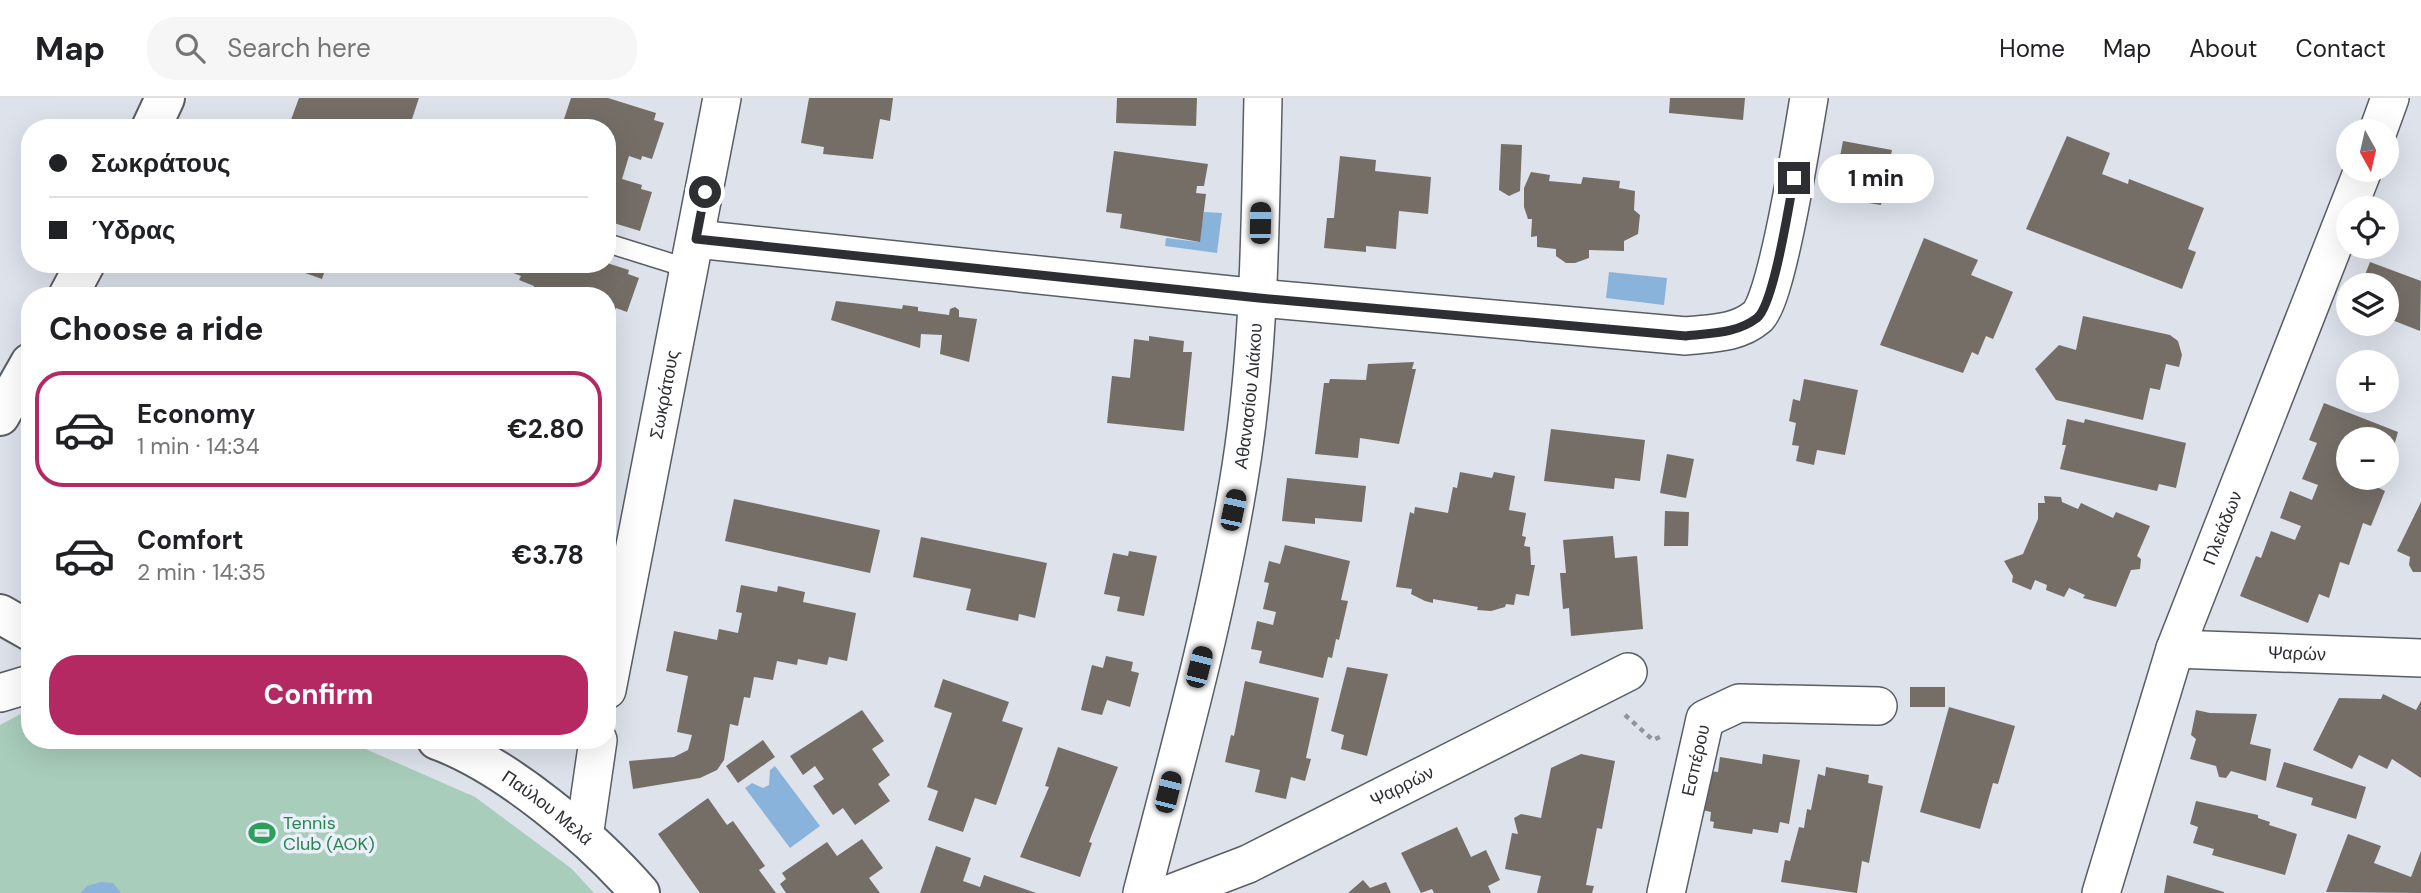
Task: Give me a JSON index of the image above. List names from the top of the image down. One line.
{"streets":{"street":["Σωκράτους","Αθανασίου Διάκου","Πλειάδων","Ψαρών","Εσπέρου","Ψαρρών","Παύλου Μελά"]},"crossings":[["Πλειάδων","Ψαρών"]],"places":{"sports":["Tennis Club (AOK)"]},"north":"bottom","page":{"header":"Map","search":"Search here","nav":["Home","Map","About","Contact"],"map_buttons":["+","−"],"banner":["Σωκράτους","Ύδρας"],"bubble":"1 min","heading":"Choose a ride","list":[{"name":"Economy","note":"1 min · 14:34","value":"€2.80"},{"name":"Comfort","note":"2 min · 14:35","value":"€3.78"}],"buttons":"Confirm"}}
